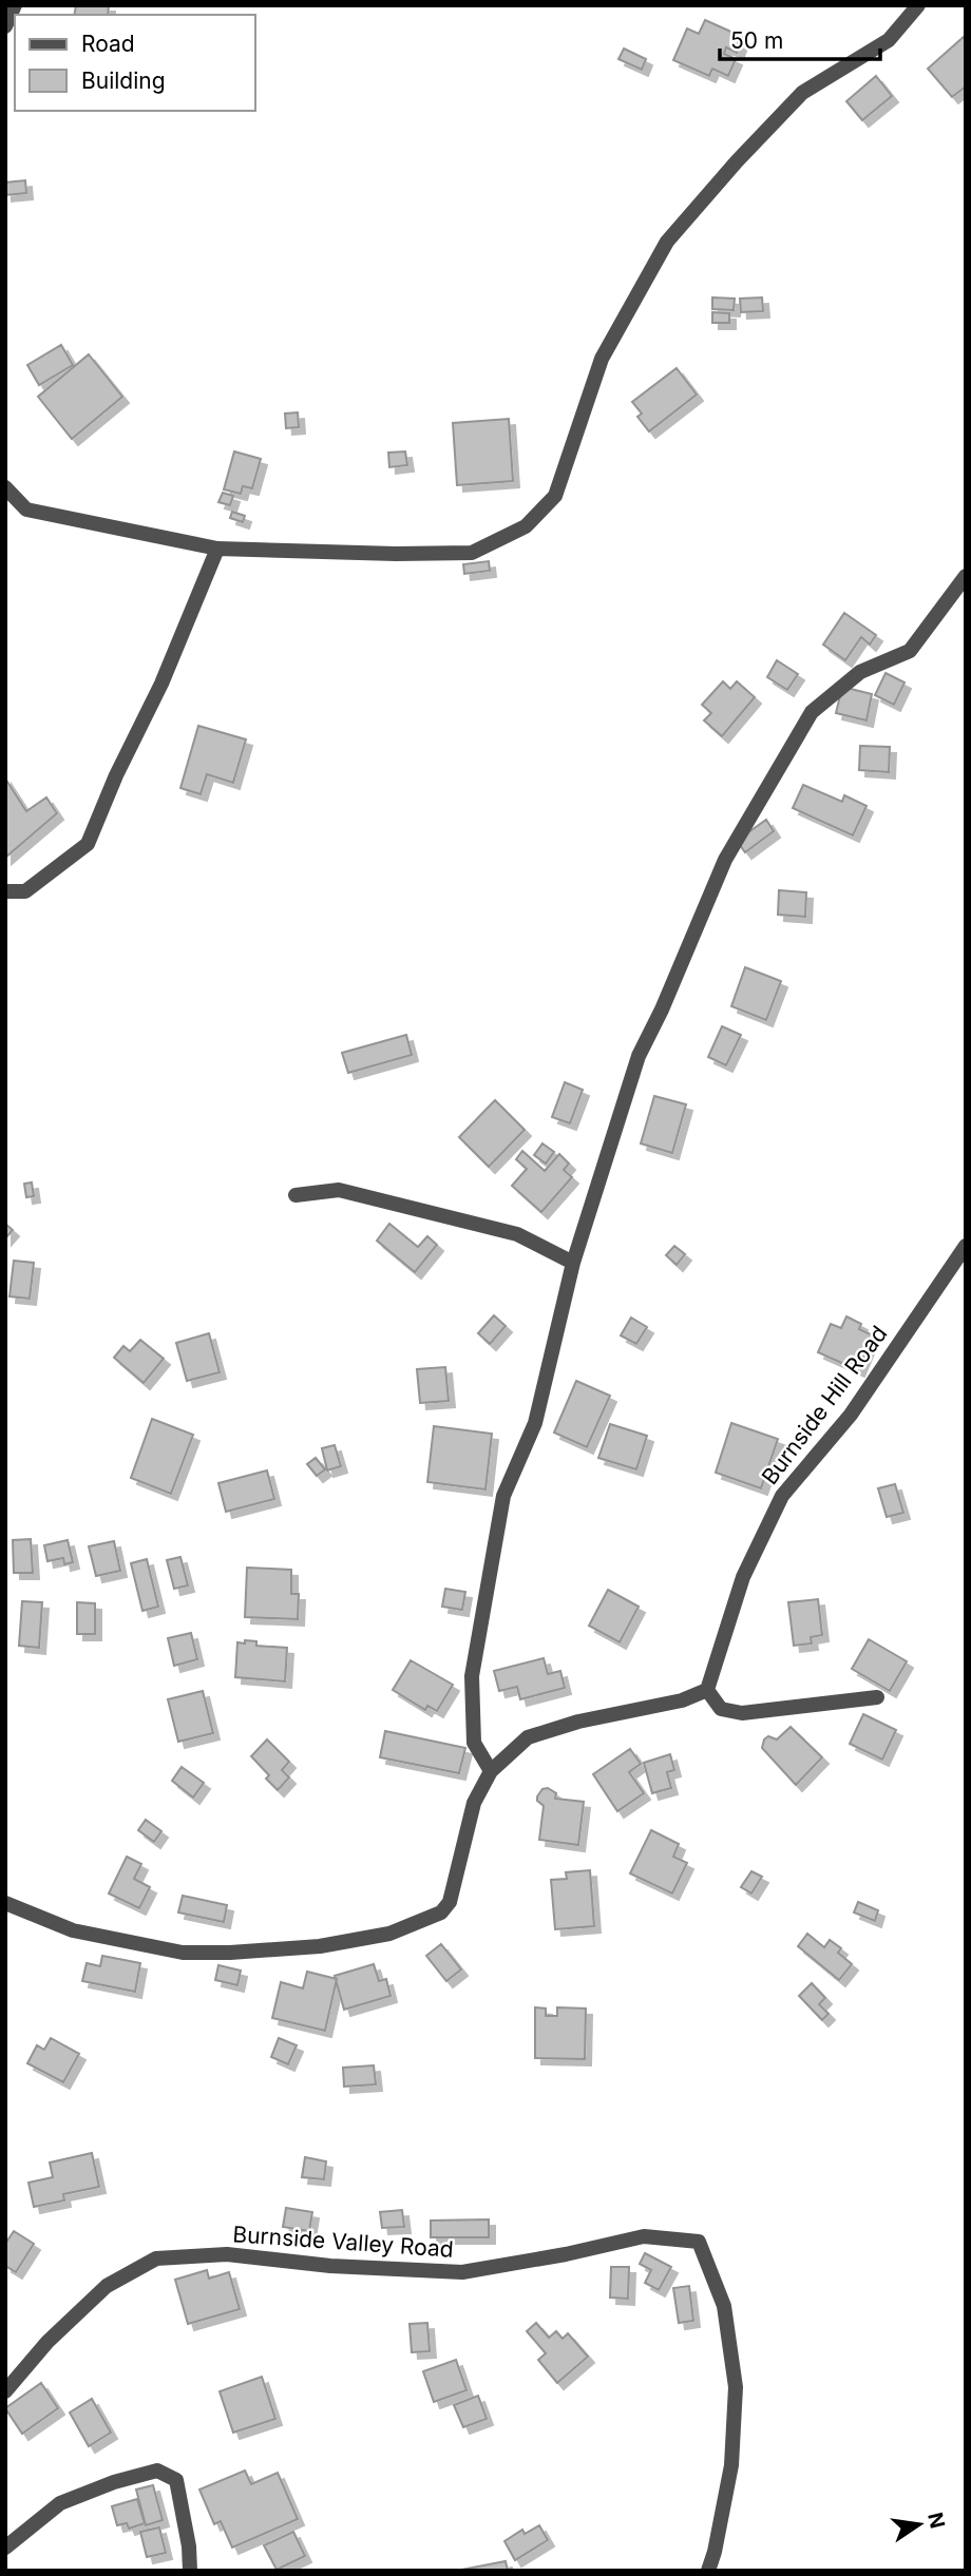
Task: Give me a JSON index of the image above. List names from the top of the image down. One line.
{"streets":{"street":["Burnside Hill Road","Burnside Valley Road"]},"legend":["Road","Building"],"scale_bar":"50 m","north":"right"}
